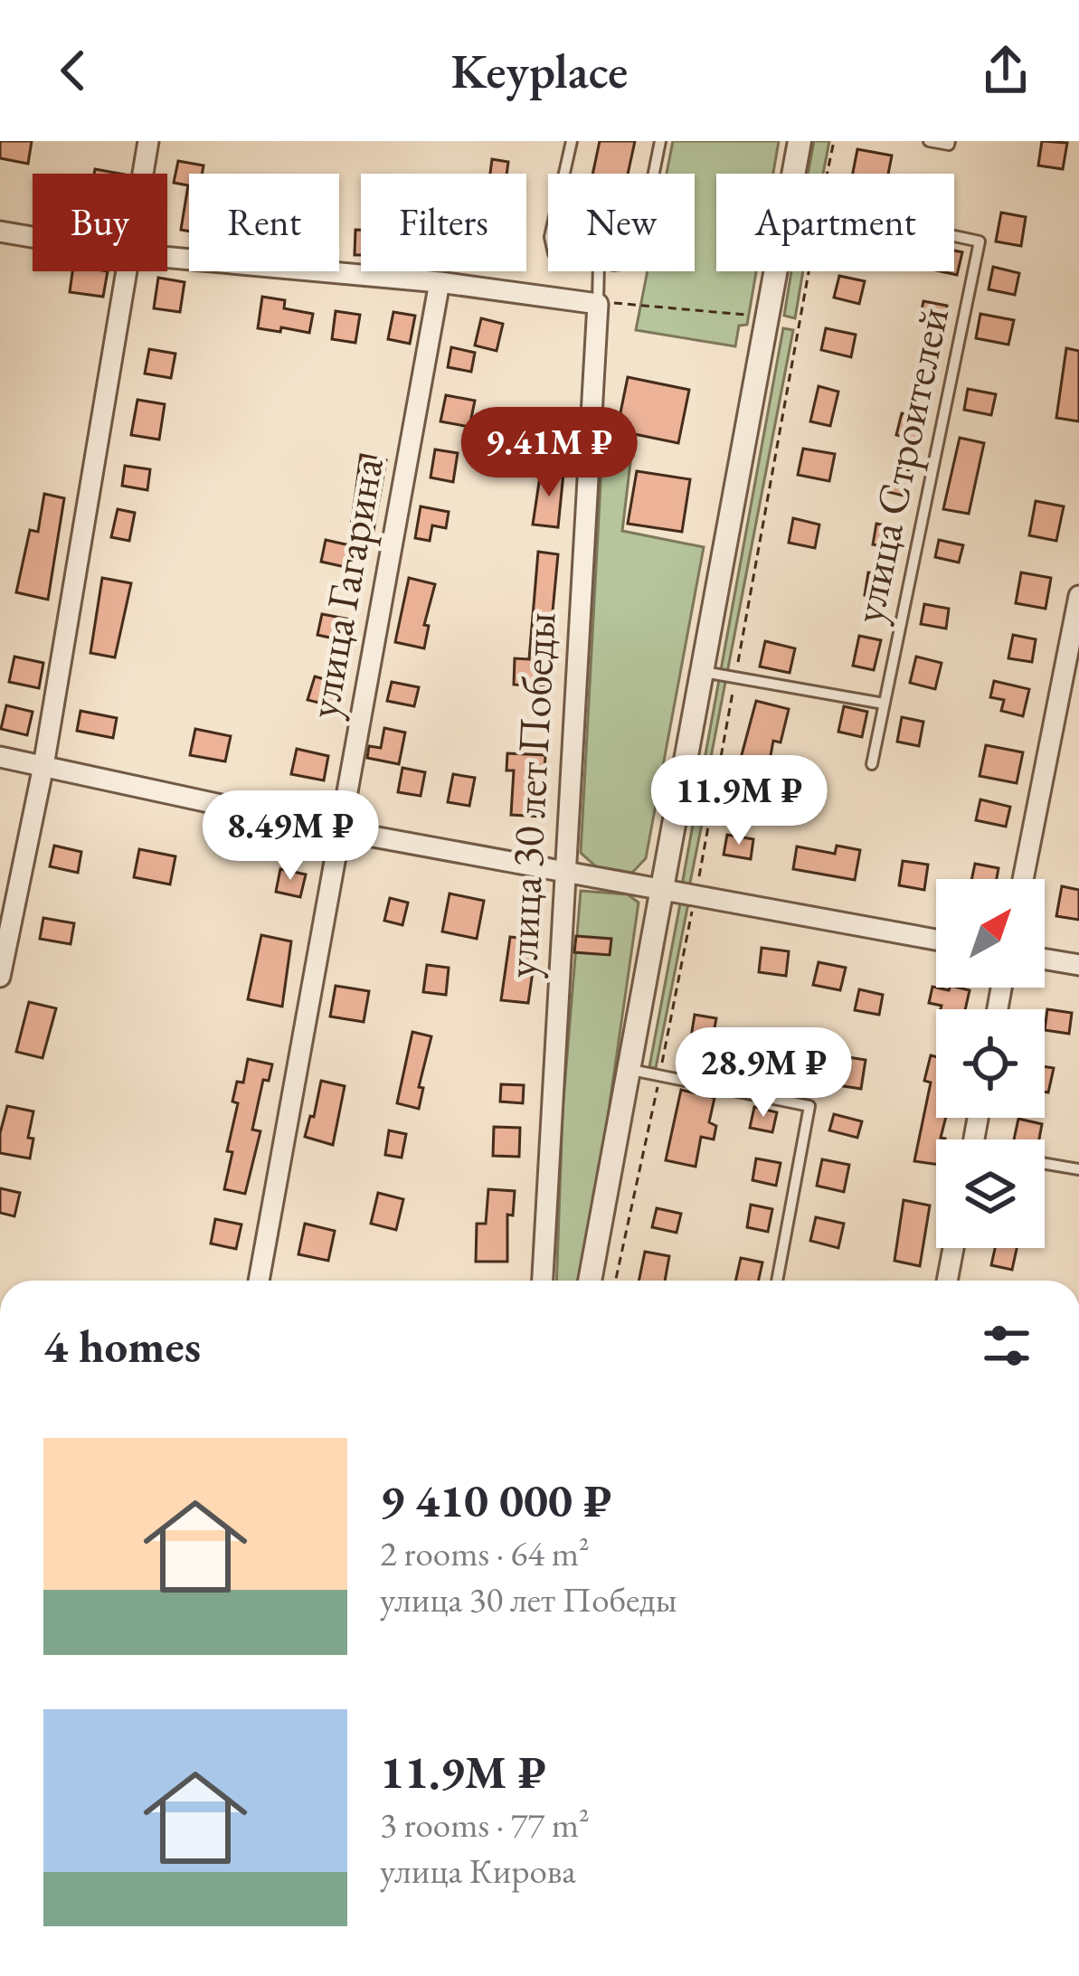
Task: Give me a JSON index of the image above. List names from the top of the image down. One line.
{"streets":{"street":["улица Гагарина","улица 30 лет Победы"],"lane":["улица Строителей"]},"north":"top right","page":{"header":"Keyplace","chip":["Buy","Rent","Filters","New","Apartment"],"price":["9.41M ₽","11.9M ₽","8.49M ₽","28.9M ₽"],"heading":"4 homes","list":[{"name":"9 410 000 ₽","note":"2 rooms · 64 m² · улица 30 лет Победы"},{"name":"11.9M ₽","note":"3 rooms · 77 m² · улица Кирова"}]}}
